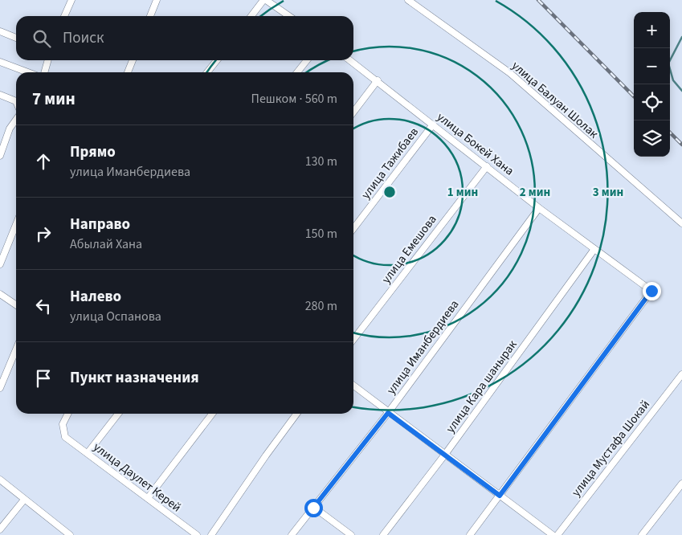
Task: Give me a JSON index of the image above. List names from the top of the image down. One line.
{"streets":{"street":["улица Балуан Шолак","улица Бокей Хана","улица Тажибаев","улица Емешова","улица Иманбердиева","улица Кара шанырак","улица Мустафа Шокай","улица Даулет Керей"]},"crossings":[["улица Бокей Хана","улица Тажибаев"],["улица Бокей Хана","улица Емешова"],["улица Бокей Хана","улица Иманбердиева"],["улица Бокей Хана","улица Кара шанырак"]],"page":{"map_buttons":["+","−"],"search":"Поиск","heading":["7 мин","Пешком · 560 m"],"list":[["Прямо","улица Иманбердиева","130 m"],["Направо","Абылай Хана","150 m"],["Налево","улица Оспанова","280 m"],"Пункт назначения"]},"rings":["1 мин","2 мин","3 мин"]}
